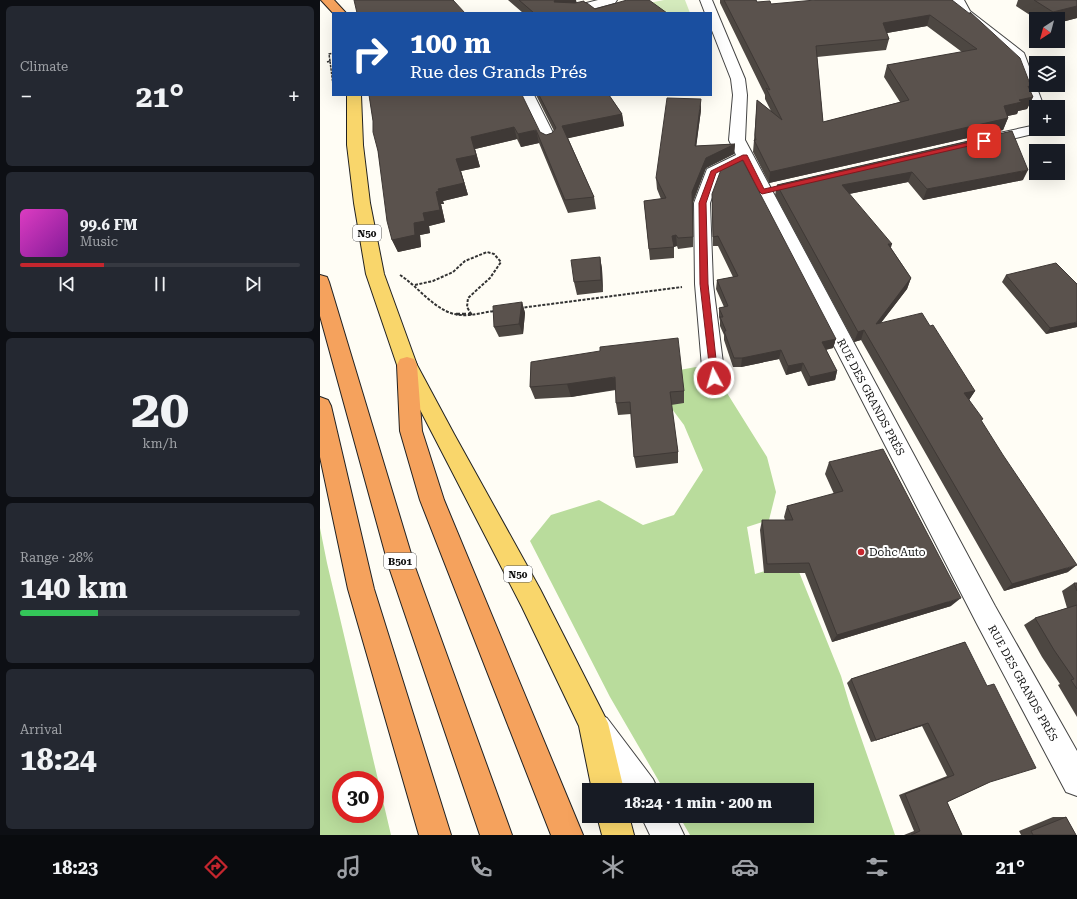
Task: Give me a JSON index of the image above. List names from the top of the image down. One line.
{"streets":{"highway":["B501"],"main road":["N50"],"street":["RUE DES GRANDS PRÉS"]},"places":["Dohc Auto"],"north":"bottom left","page":{"tile":["Climate",["20","km/h"],["Range · 28%","140 km"],["Arrival","18:24"]],"map_buttons":["+","−"],"turn":["100 m","Rue des Grands Prés"],"heat":["−","21°","+"],"song":["99.6 FM","Music"],"limit":"30","trip":"18:24 · 1 min · 200 m","tabs":["18:23","21°"]}}
